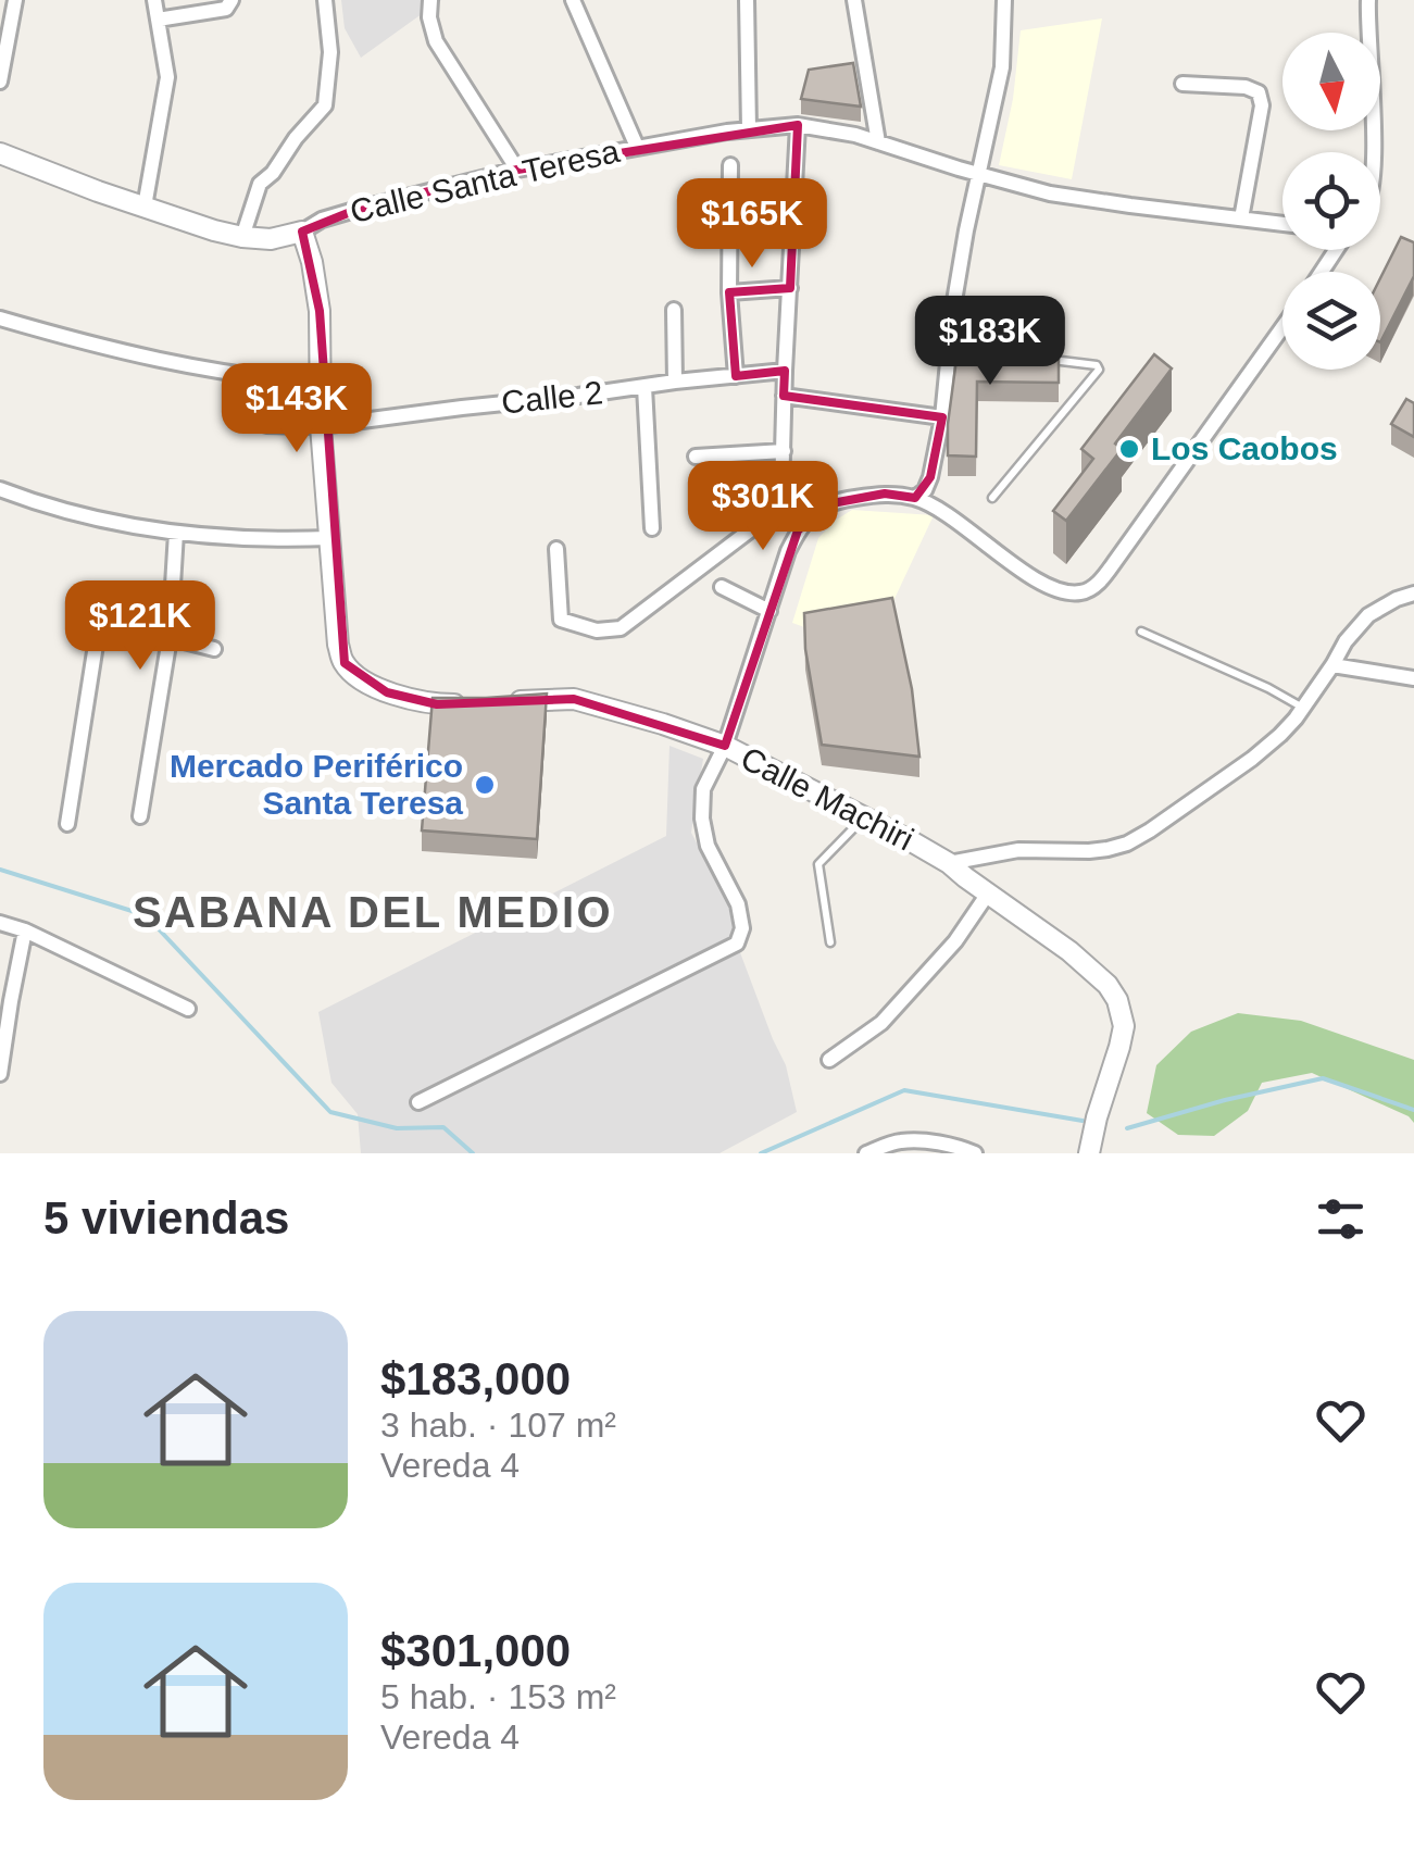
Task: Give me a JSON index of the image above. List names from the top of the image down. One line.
{"streets":{"street":["Calle Santa Teresa","Calle 2","Calle Machiri"]},"districts":["SABANA DEL MEDIO"],"places":["Los Caobos","Mercado Periférico Santa Teresa"],"north":"bottom","page":{"price":["$165K","$183K","$143K","$301K","$121K"],"heading":"5 viviendas","list":[{"name":"$183,000","note":"3 hab. · 107 m² · Vereda 4"},{"name":"$301,000","note":"5 hab. · 153 m² · Vereda 4"}]}}
